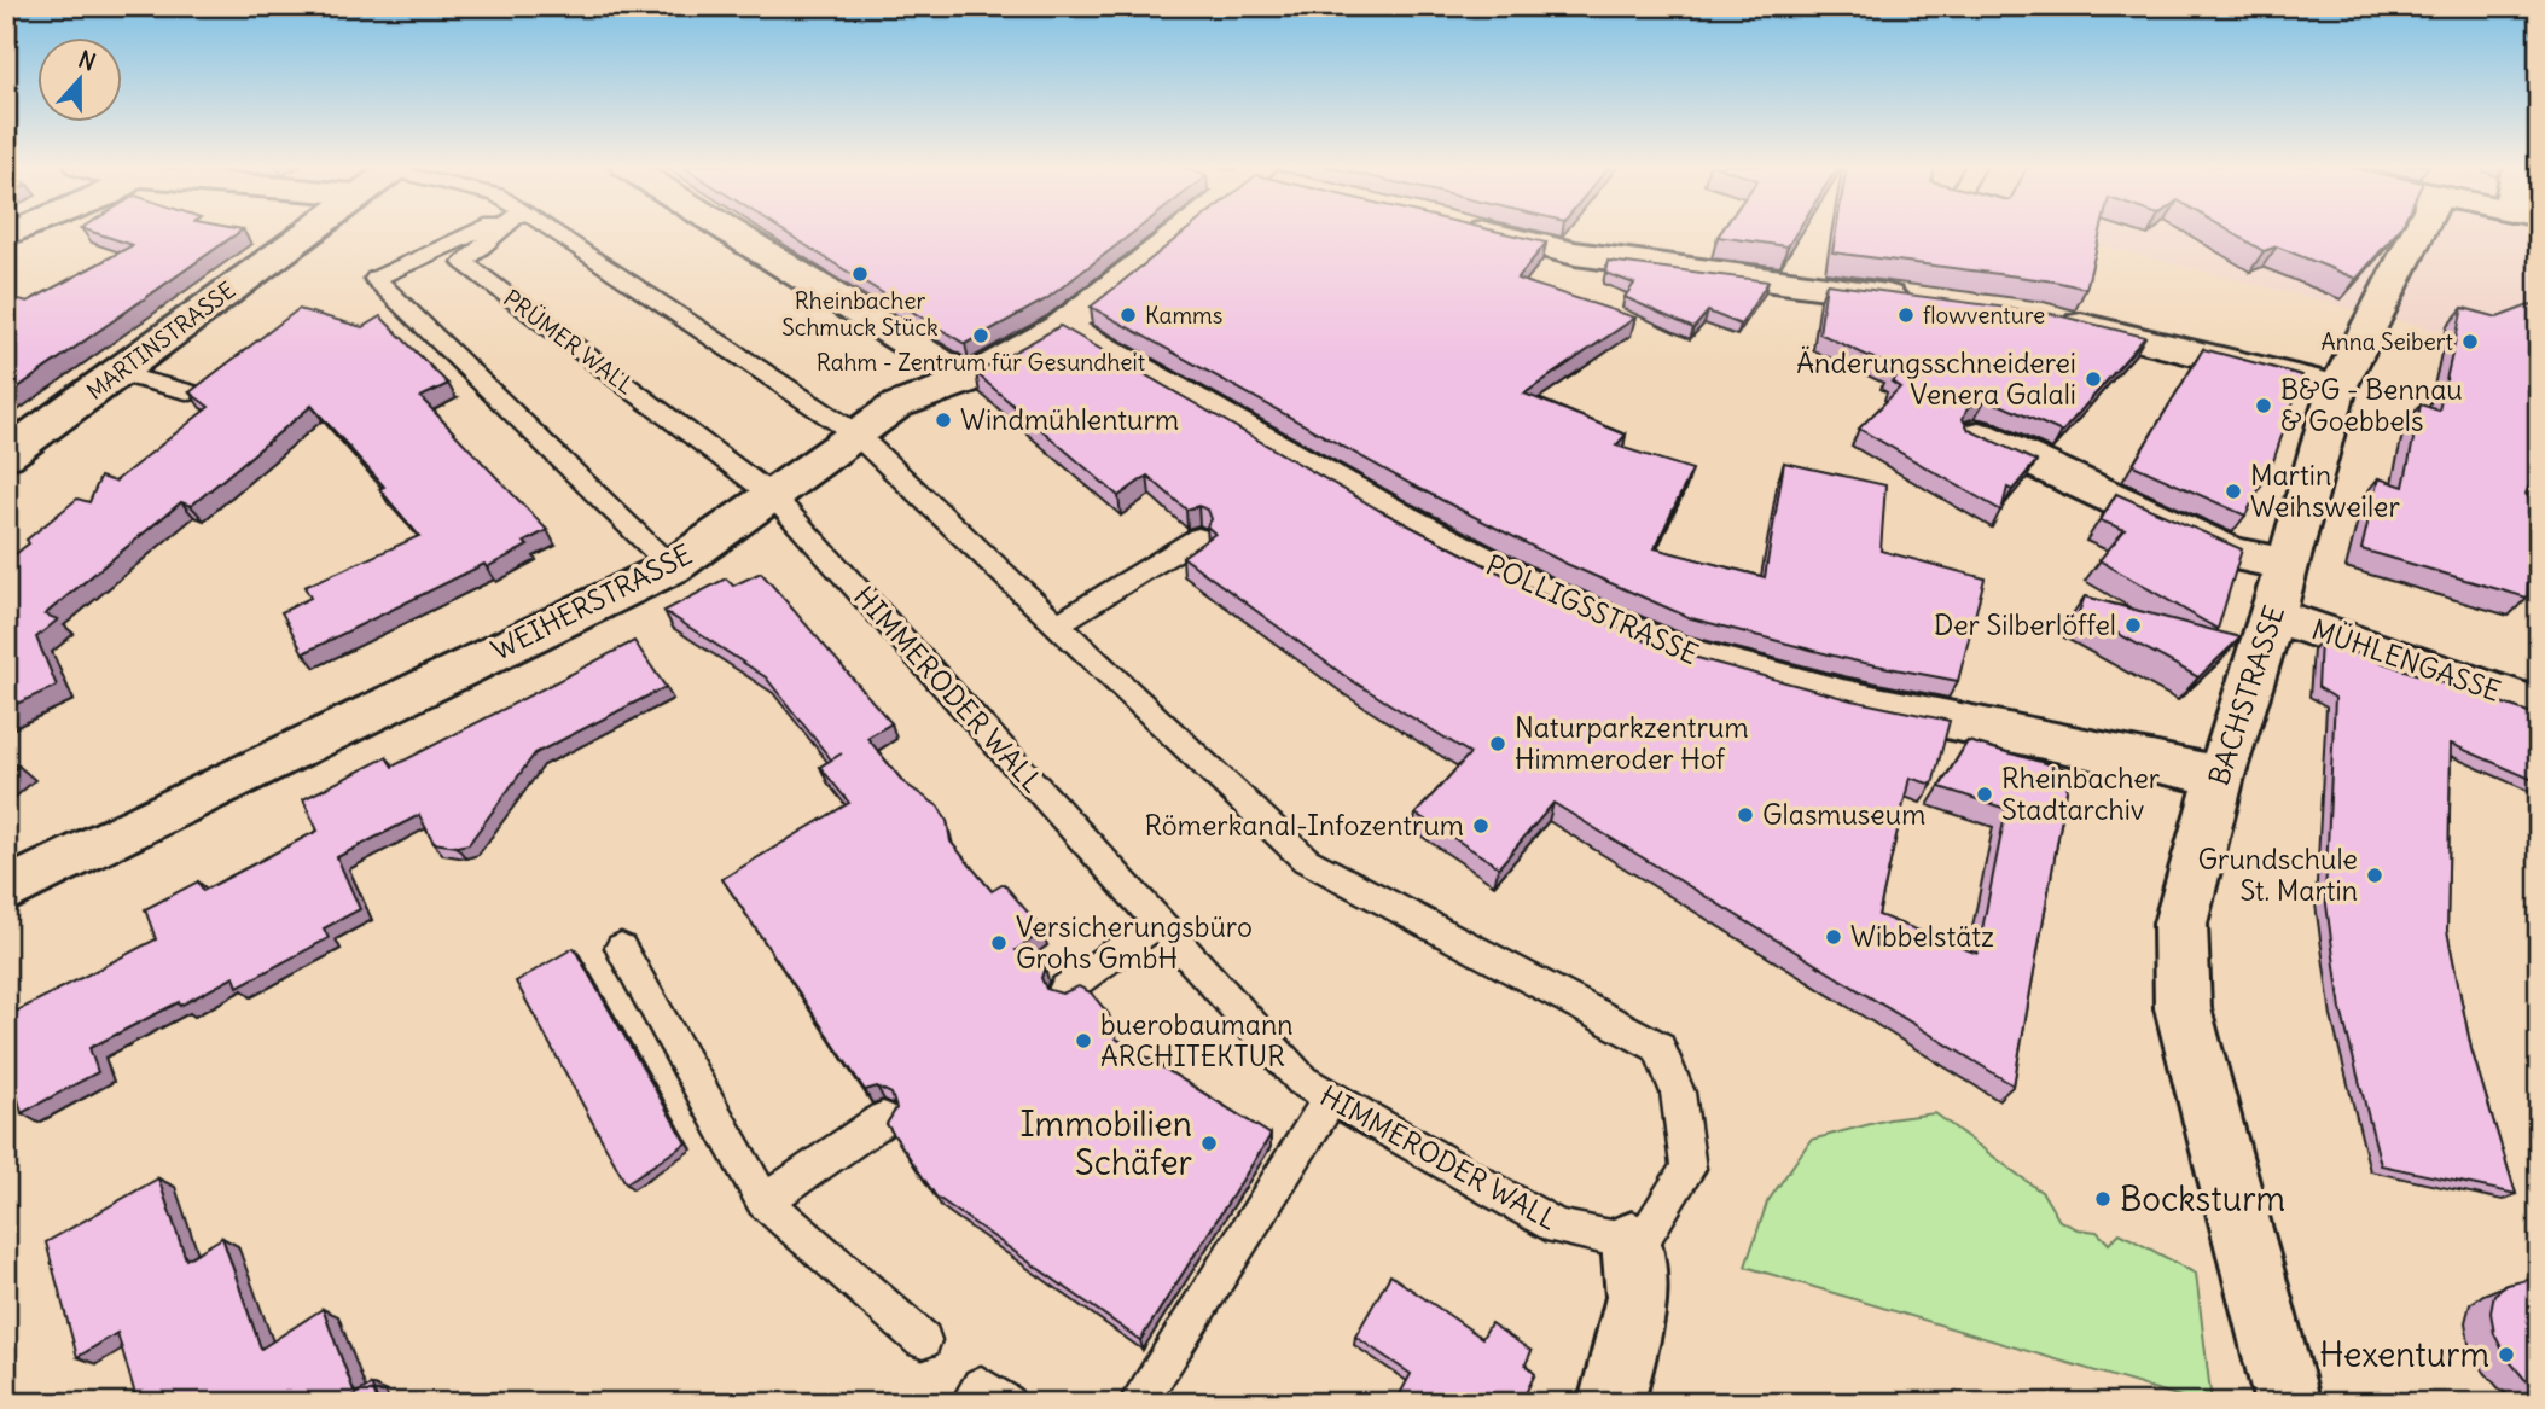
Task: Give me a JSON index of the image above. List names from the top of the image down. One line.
{"streets":{"street":["MARTINSTRASSE","WEIHERSTRASSE","POLLIGSSTRASSE","MÜHLENGASSE","BACHSTRASSE"],"lane":["PRÜMER WALL","HIMMERODER WALL"]},"crossings":[["PRÜMER WALL","WEIHERSTRASSE"],["PRÜMER WALL","HIMMERODER WALL"],["WEIHERSTRASSE","POLLIGSSTRASSE"],["WEIHERSTRASSE","HIMMERODER WALL"],["POLLIGSSTRASSE","BACHSTRASSE"],["MÜHLENGASSE","BACHSTRASSE"]],"places":["Rheinbacher Schmuck Stück","Kamms","flowventure","Rahm - Zentrum für Gesundheit","Anna Seibert","Änderungsschneiderei Venera Galali","B&G - Bennau & Goebbels","Windmühlenturm","Martin Weihsweiler","Der Silberlöffel","Naturparkzentrum Himmeroder Hof","Rheinbacher Stadtarchiv","Glasmuseum","Römerkanal-Infozentrum","Grundschule St. Martin","Wibbelstätz","Versicherungsbüro Grohs GmbH","buerobaumann ARCHITEKTUR","Immobilien Schäfer","Bocksturm","Hexenturm"],"north":"top"}
